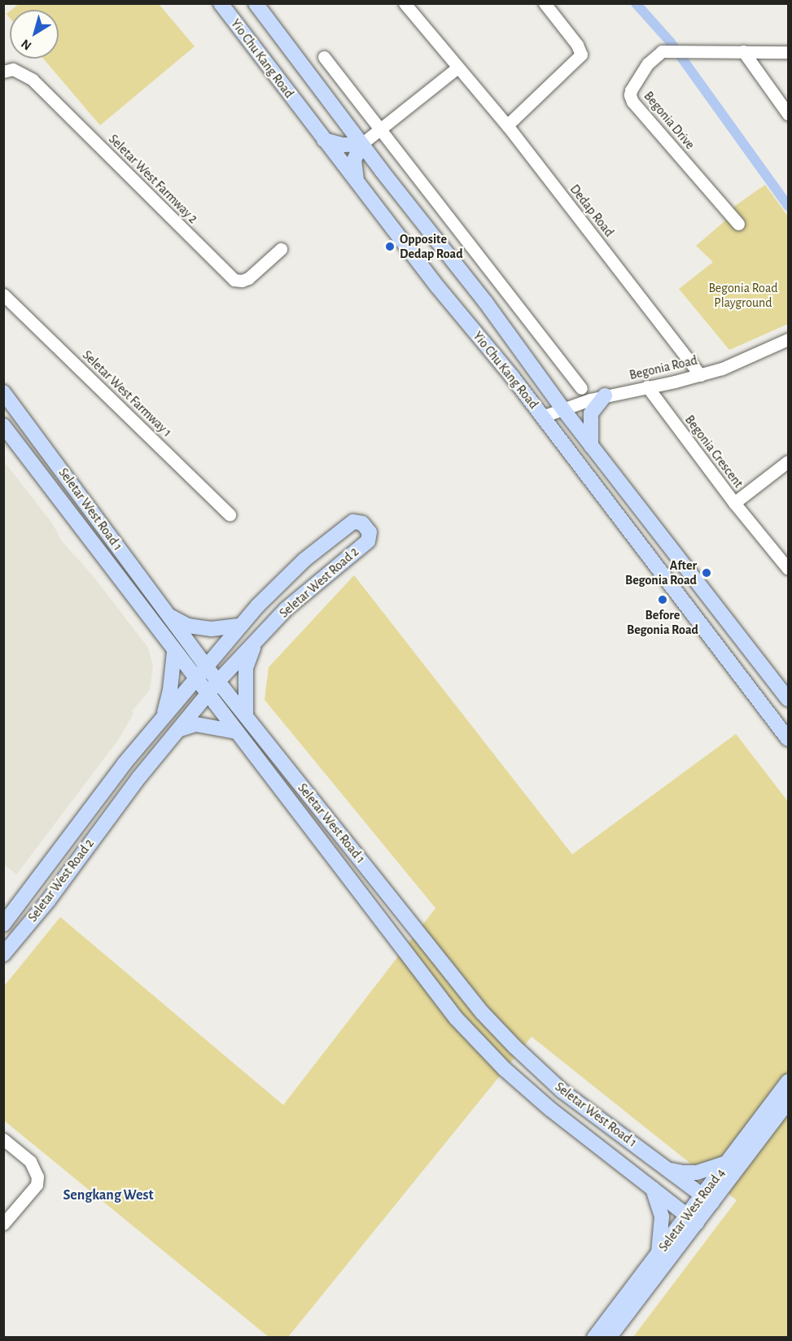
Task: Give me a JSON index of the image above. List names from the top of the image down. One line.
{"streets":{"main road":["Yio Chu Kang Road","Seletar West Road 1","Seletar West Road 2","Seletar West Road 4"],"street":["Begonia Drive","Seletar West Farmway 2","Dedap Road","Begonia Road","Seletar West Farmway 1","Begonia Crescent"]},"crossings":[["Yio Chu Kang Road","Begonia Road"],["Dedap Road","Begonia Road"],["Begonia Road","Begonia Crescent"],["Seletar West Road 1","Seletar West Road 2"],["Seletar West Road 1","Seletar West Road 4"]],"districts":["Sengkang West"],"parks":["Begonia Road Playground"],"places":["Opposite Dedap Road","After Begonia Road","Before Begonia Road"],"north":"bottom left"}
